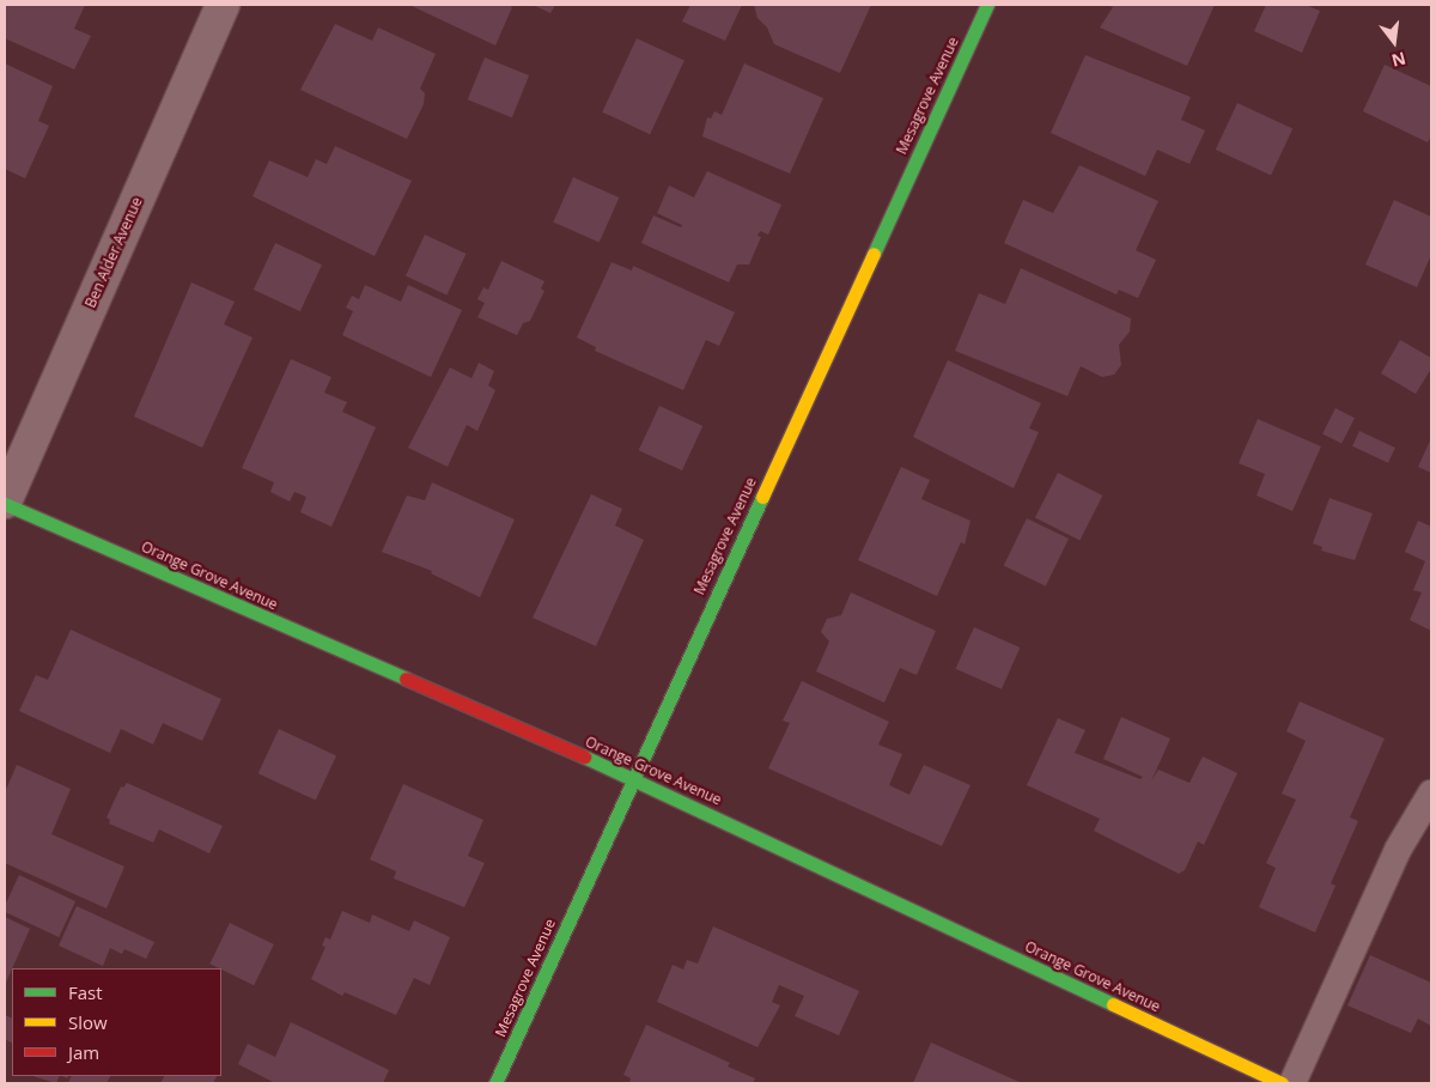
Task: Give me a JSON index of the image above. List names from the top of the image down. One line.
{"streets":{"street":["Mesagrove Avenue","Ben Alder Avenue","Orange Grove Avenue"]},"crossings":[["Mesagrove Avenue","Orange Grove Avenue"],["Ben Alder Avenue","Orange Grove Avenue"]],"legend":["Fast","Slow","Jam"],"north":"bottom"}
